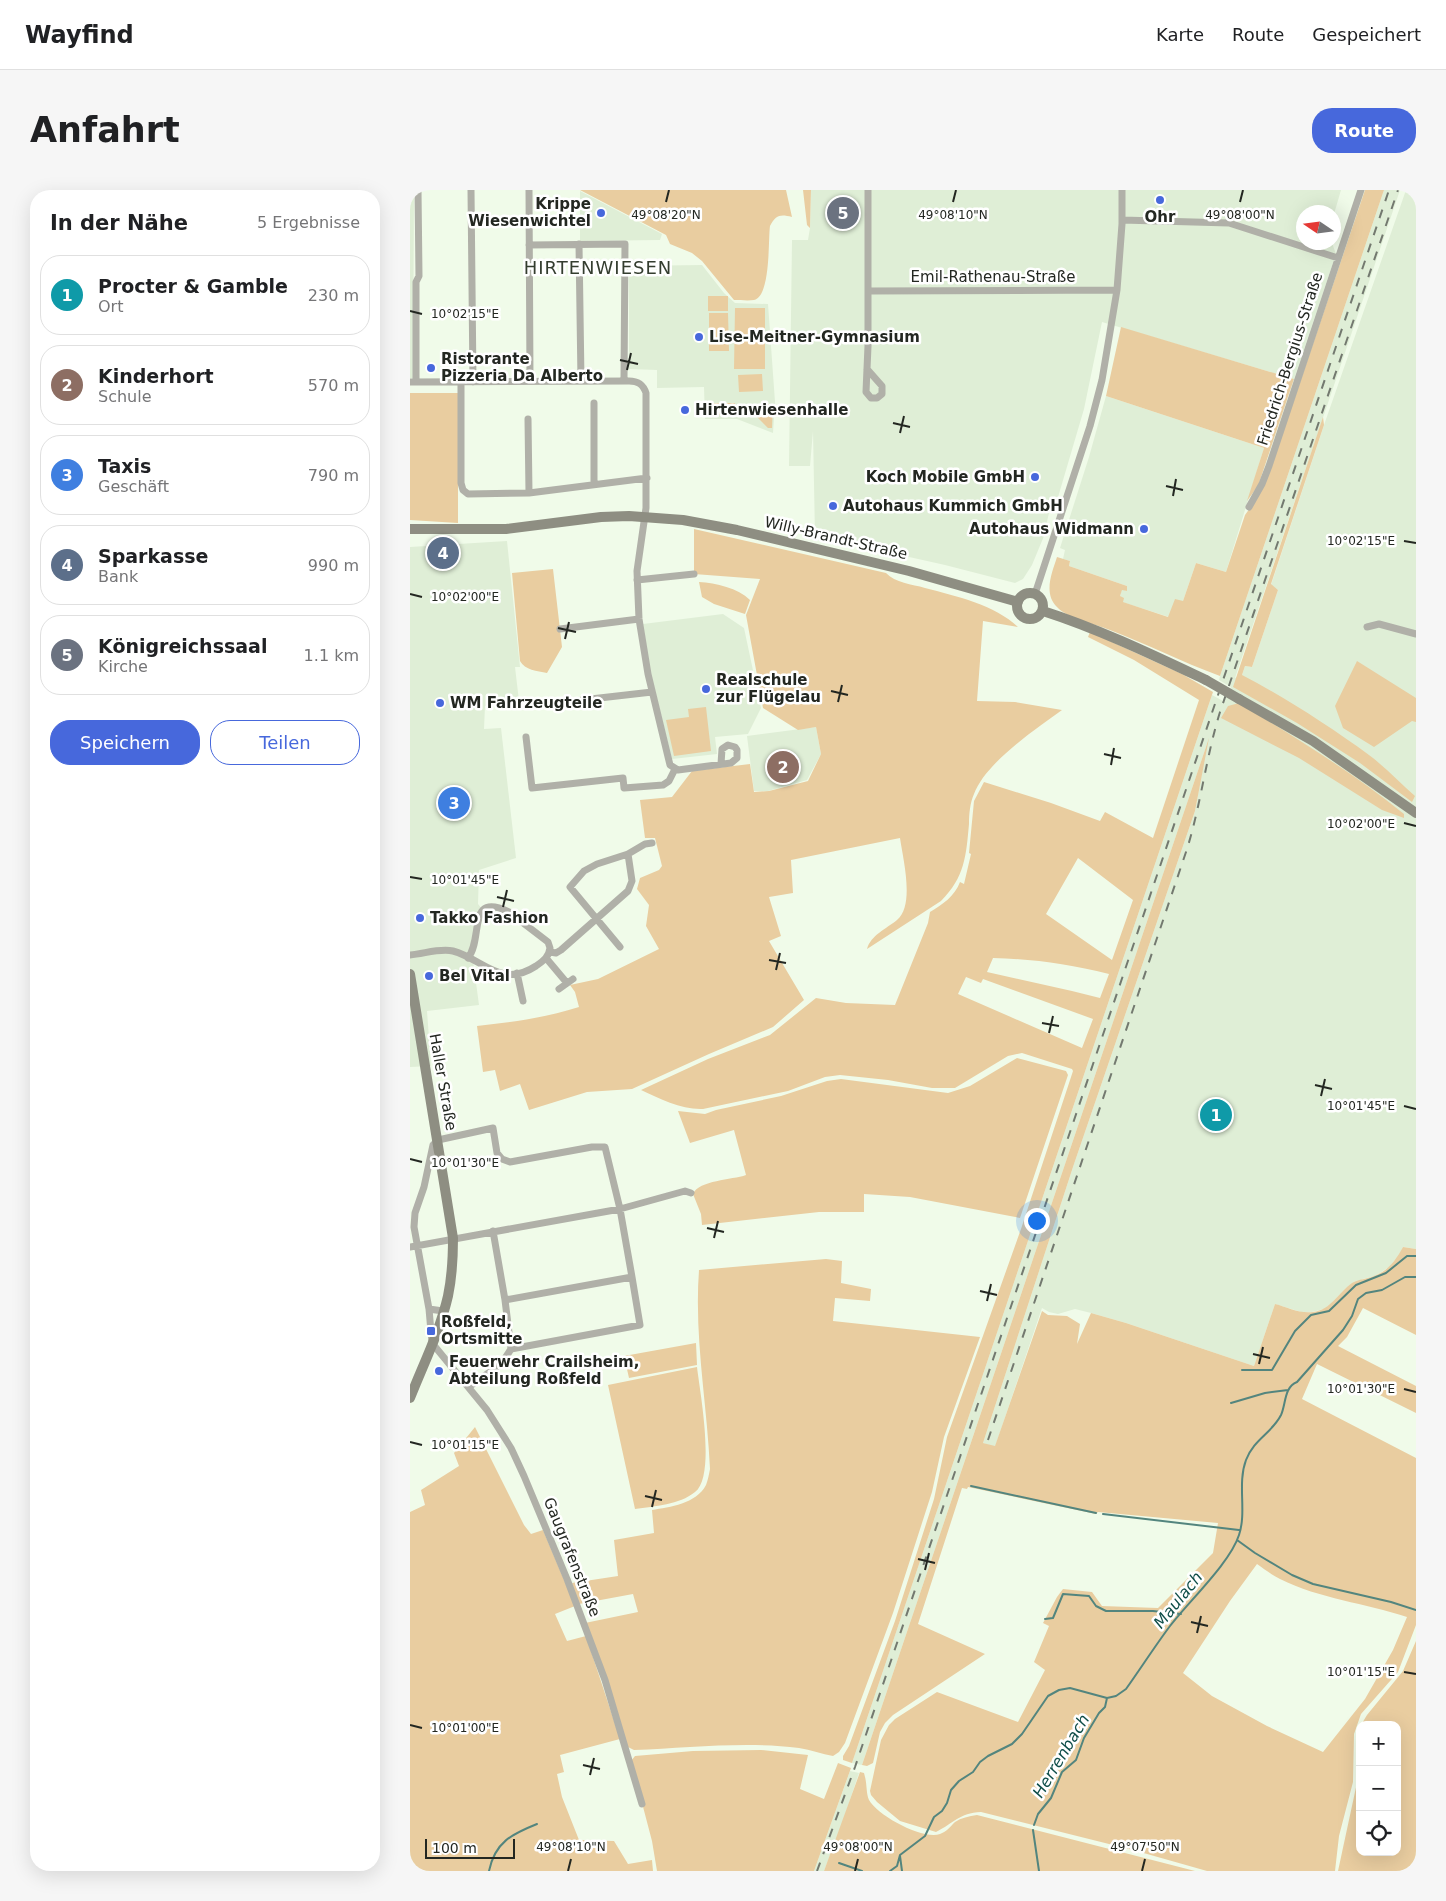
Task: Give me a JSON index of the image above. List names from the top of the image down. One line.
{"streets":{"main road":["Willy-Brandt-Straße","Haller Straße"],"street":["Emil-Rathenau-Straße","Friedrich-Bergius-Straße","Gaugrafenstraße"]},"crossings":[["Haller Straße","Gaugrafenstraße"]],"districts":["HIRTENWIESEN"],"water":["Maulach","Herrenbach"],"places":{"other":["Ohr","Krippe Wiesenwichtel","Lise-Meitner-Gymnasium","Ristorante Pizzeria Da Alberto","Hirtenwiesenhalle","Koch Mobile GmbH","Autohaus Kummich GmbH","Autohaus Widmann","Realschule zur Flügelau","WM Fahrzeugteile","Takko Fashion","Bel Vital","Feuerwehr Crailsheim, Abteilung Roßfeld"],"transit":["Roßfeld, Ortsmitte"]},"scale_bar":"100 m","north":"left","page":{"header":"Wayfind","nav":["Karte","Route","Gespeichert"],"buttons":["Route",["Speichern","Teilen"]],"title":"Anfahrt","heading":["In der Nähe","5 Ergebnisse"],"pins":["5","4","2","3","1"],"list":[{"mark":"1","name":"Procter & Gamble","note":"Ort","value":"230 m"},{"mark":"2","name":"Kinderhort","note":"Schule","value":"570 m"},{"mark":"3","name":"Taxis","note":"Geschäft","value":"790 m"},{"mark":"4","name":"Sparkasse","note":"Bank","value":"990 m"},{"mark":"5","name":"Königreichssaal","note":"Kirche","value":"1.1 km"}],"map_buttons":["+","−"],"scale":"100 m"},"coordinates":["49°08'20\"N","49°08'10\"N","49°08'00\"N","10°02'15\"E","10°02'00\"E","10°01'45\"E","10°01'30\"E","10°01'15\"E","10°01'00\"E","49°07'50\"N"]}
